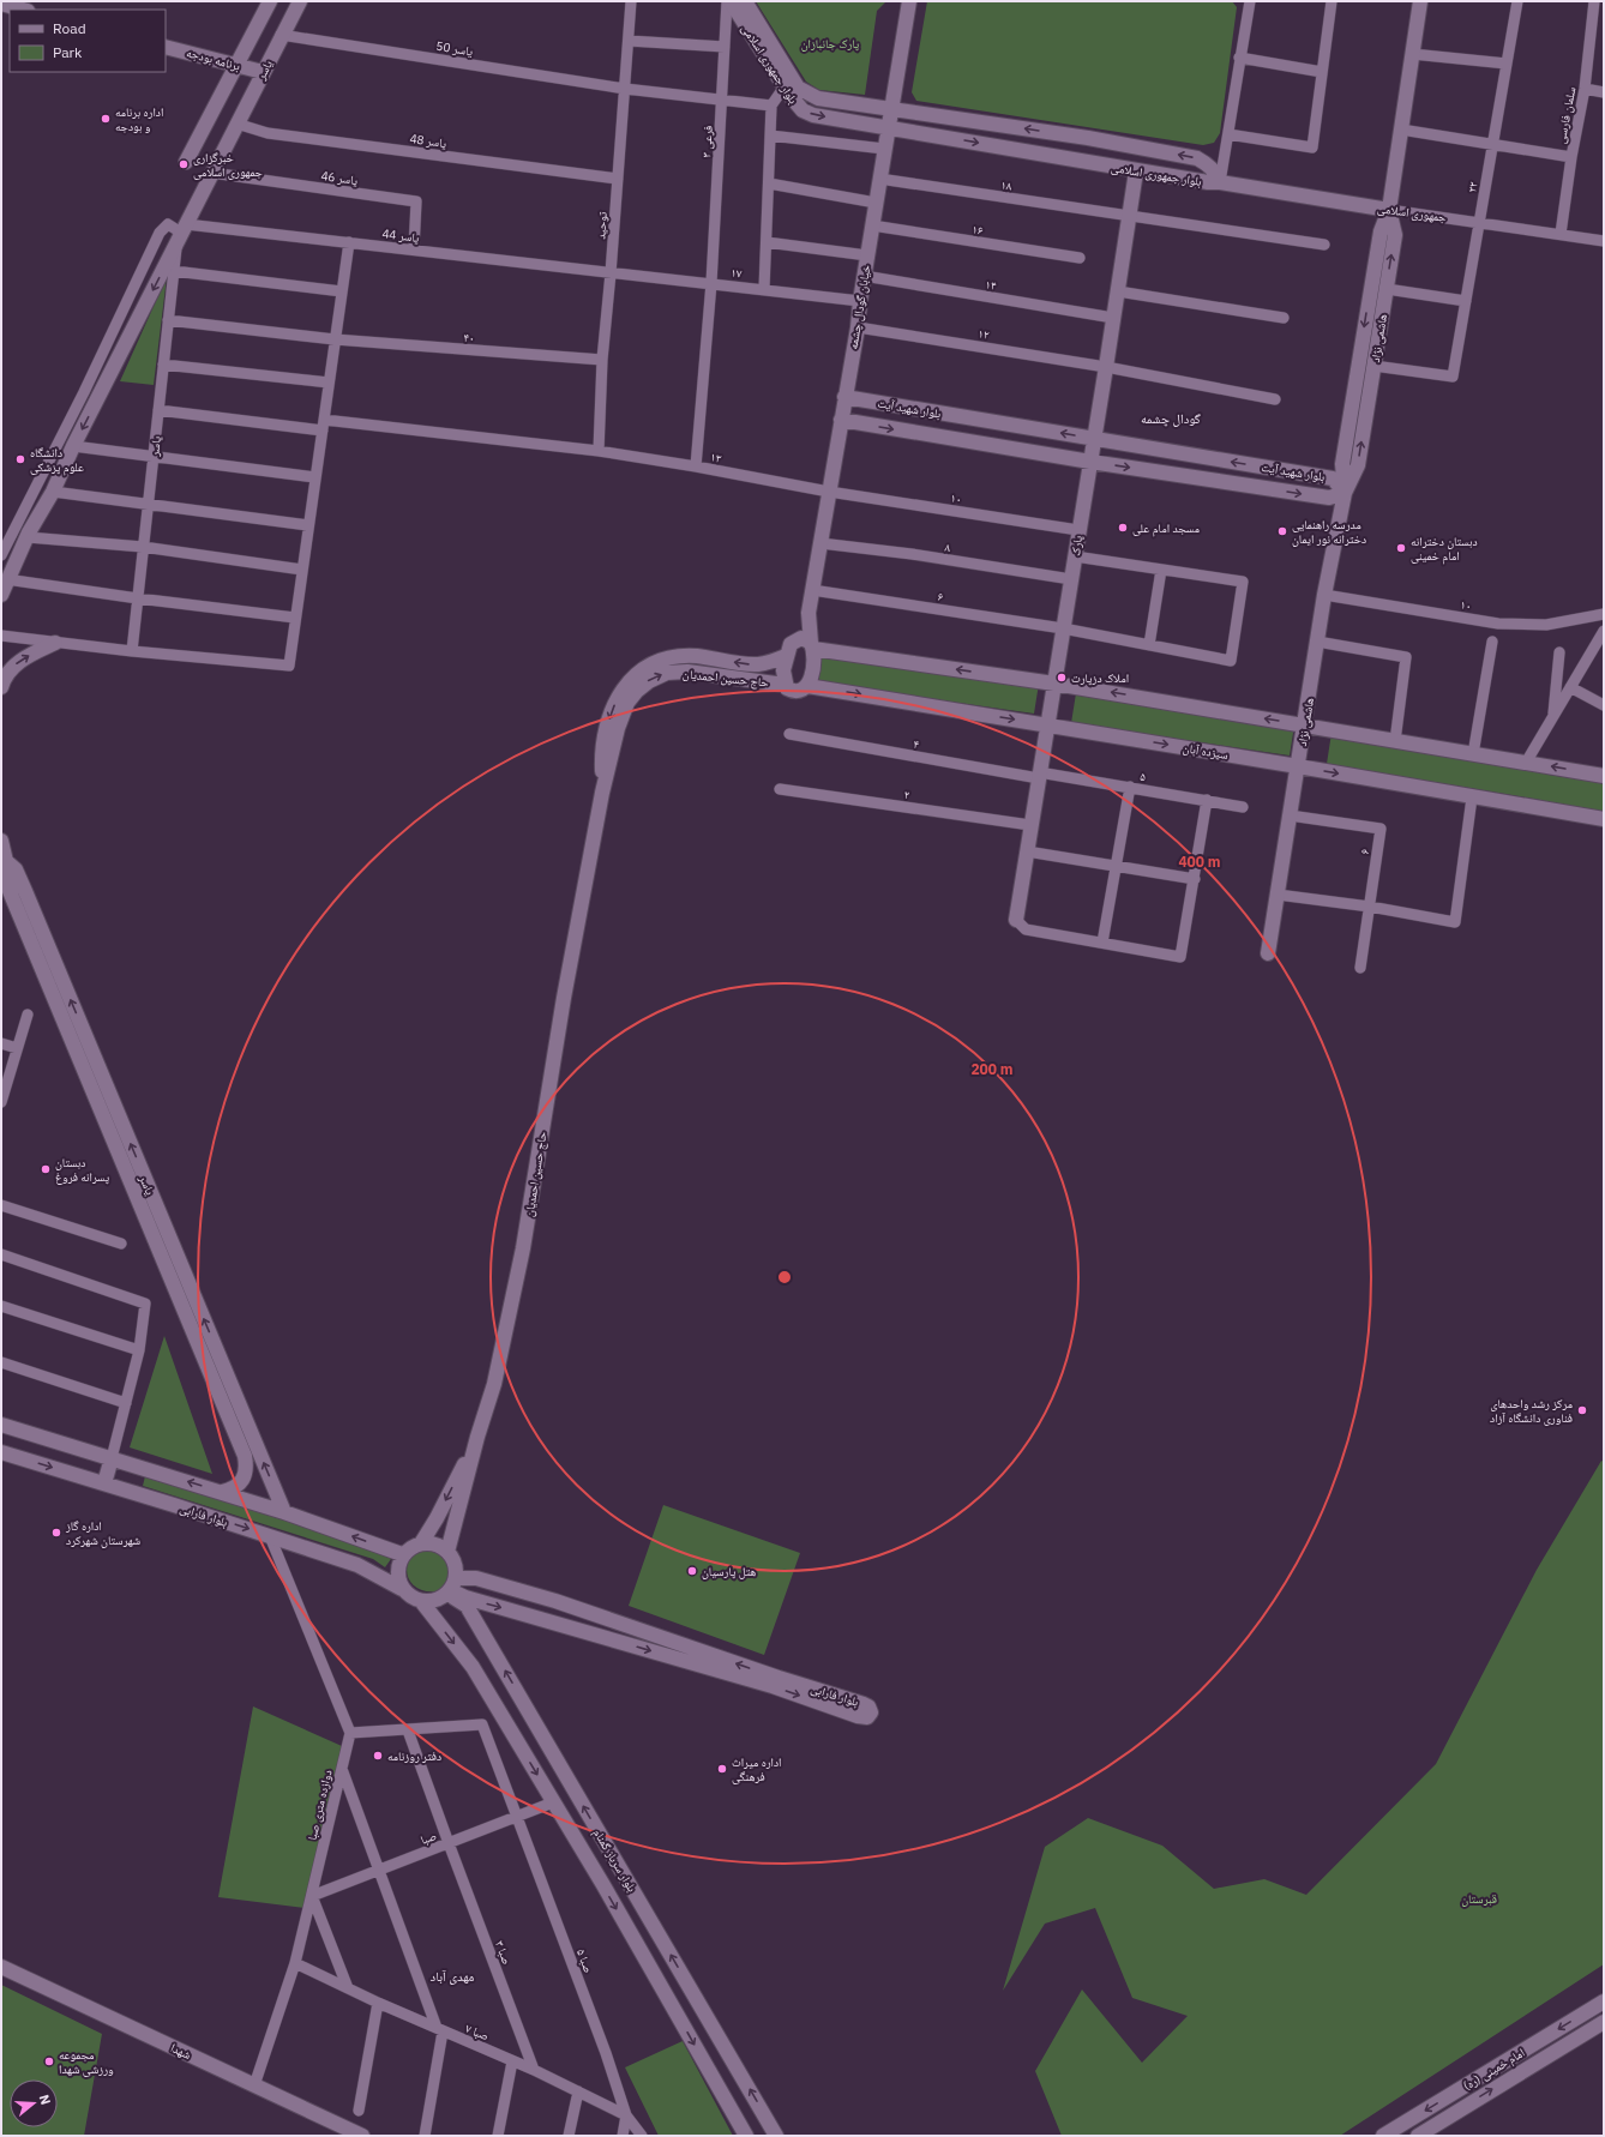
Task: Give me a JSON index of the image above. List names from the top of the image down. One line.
{"streets":{"main road":["برنامه بودجه","بلوار جمهوری اسلامی","یاسر","جمهوری اسلامی","خیابان گودال چشمه","هاشمی نژاد","بلوار شهید آیت","پارک","حاج حسین احمدیان","سیزده آبان","بلوار فارابی","بلوار سرباز گمنام","شهدا","امام خمینی (ره)"],"street":["یاسر 50","سلمان فارسی","یاسر 48","فرعی ۳","یاسر 46","۱۸","۲۲","توحید","۱۶","یاسر 44","۱۷","۱۴","۱۲","۴۰","۱۳","۱۰","۸","۶","۴","۵","۲","دوازده متری صبا","صبا","صبا ۳","صبا ۵","صبا ۷"]},"crossings":[["یاسر 50","یاسر"],["یاسر 50","فرعی ۳"],["یاسر 50","توحید"],["برنامه بودجه","یاسر"],["بلوار جمهوری اسلامی","جمهوری اسلامی"],["بلوار جمهوری اسلامی","خیابان گودال چشمه"],["بلوار جمهوری اسلامی","پارک"],["یاسر","یاسر 48"],["یاسر","یاسر 46"],["یاسر","یاسر 44"],["یاسر","۴۰"],["یاسر","۱۳"],["سلمان فارسی","جمهوری اسلامی"],["یاسر 48","توحید"],["فرعی ۳","۱۷"],["فرعی ۳","۱۳"],["یاسر 46","یاسر 44"],["۱۸","خیابان گودال چشمه"],["۱۸","پارک"],["۲۲","جمهوری اسلامی"],["۲۲","هاشمی نژاد"],["جمهوری اسلامی","هاشمی نژاد"],["توحید","یاسر 44"],["توحید","۱۷"],["توحید","۴۰"],["توحید","۱۳"],["۱۶","خیابان گودال چشمه"],["یاسر 44","۱۷"],["۱۷","خیابان گودال چشمه"],["۱۴","خیابان گودال چشمه"],["۱۴","پارک"],["خیابان گودال چشمه","۱۲"],["خیابان گودال چشمه","بلوار شهید آیت"],["خیابان گودال چشمه","۱۳"],["خیابان گودال چشمه","۱۰"],["خیابان گودال چشمه","۸"],["خیابان گودال چشمه","۶"],["۱۲","پارک"],["هاشمی نژاد","بلوار شهید آیت"],["هاشمی نژاد","۱۰"],["هاشمی نژاد","۶"],["هاشمی نژاد","سیزده آبان"],["بلوار شهید آیت","پارک"],["۱۳","۱۰"],["۱۰","پارک"],["پارک","۸"],["پارک","۶"],["پارک","۴"],["پارک","سیزده آبان"],["پارک","۵"],["پارک","۲"],["حاج حسین احمدیان","سیزده آبان"],["حاج حسین احمدیان","بلوار فارابی"],["حاج حسین احمدیان","بلوار سرباز گمنام"],["۴","۵"],["بلوار فارابی","بلوار سرباز گمنام"],["دوازده متری صبا","صبا"],["دوازده متری صبا","صبا ۷"],["دوازده متری صبا","شهدا"],["صبا","بلوار سرباز گمنام"],["صبا","صبا ۳"],["صبا","صبا ۵"],["صبا ۳","صبا ۵"],["صبا ۳","صبا ۷"],["صبا ۵","صبا ۷"]],"districts":["گودال چشمه","مهدی آباد"],"parks":["پارک جانبازان","قبرستان"],"places":["اداره برنامه و بودجه","خبرگزاری جمهوری اسلامی","دانشگاه علوم پزشکی","مسجد امام علی","مدرسه راهنمایی دخترانه نور ایمان","دبستان دخترانه امام خمینی","املاک دزپارت","دبستان پسرانه فروغ","مرکز رشد واحدهای فناوری دانشگاه آزاد","اداره گاز شهرستان شهرکرد","هتل پارسیان","دفتر روزنامه","اداره میراث فرهنگی","مجموعه ورزشی شهدا"],"legend":["Road","Park"],"north":"right","rings":["400 m","200 m"]}
